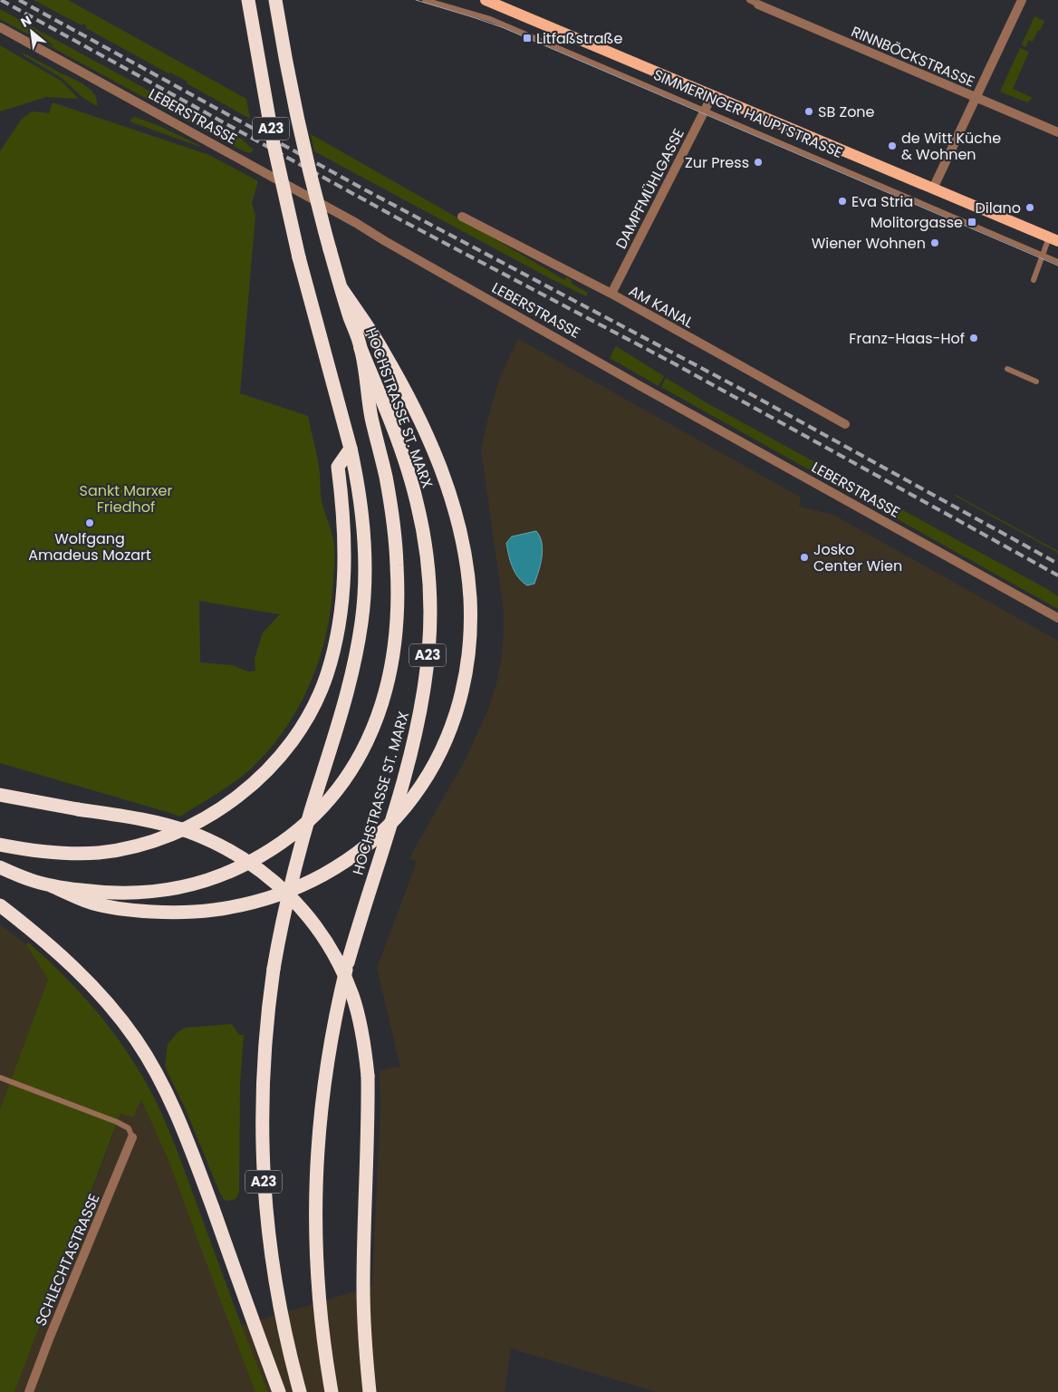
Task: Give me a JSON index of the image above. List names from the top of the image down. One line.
{"streets":{"highway":["A23","HOCHSTRASSE ST. MARX"],"main road":["SIMMERINGER HAUPTSTRASSE"],"street":["RINNBÖCKSTRASSE","LEBERSTRASSE","DAMPFMÜHLGASSE","AM KANAL","SCHLECHTASTRASSE"]},"crossings":[["SIMMERINGER HAUPTSTRASSE","DAMPFMÜHLGASSE"],["DAMPFMÜHLGASSE","AM KANAL"]],"parks":["Sankt Marxer Friedhof"],"places":{"transit":["Litfaßstraße","Molitorgasse"],"other":["SB Zone","de Witt Küche & Wohnen","Zur Press","Eva Stria","Dilano","Wiener Wohnen","Franz-Haas-Hof","Wolfgang Amadeus Mozart","Josko Center Wien"]},"north":"top left"}
